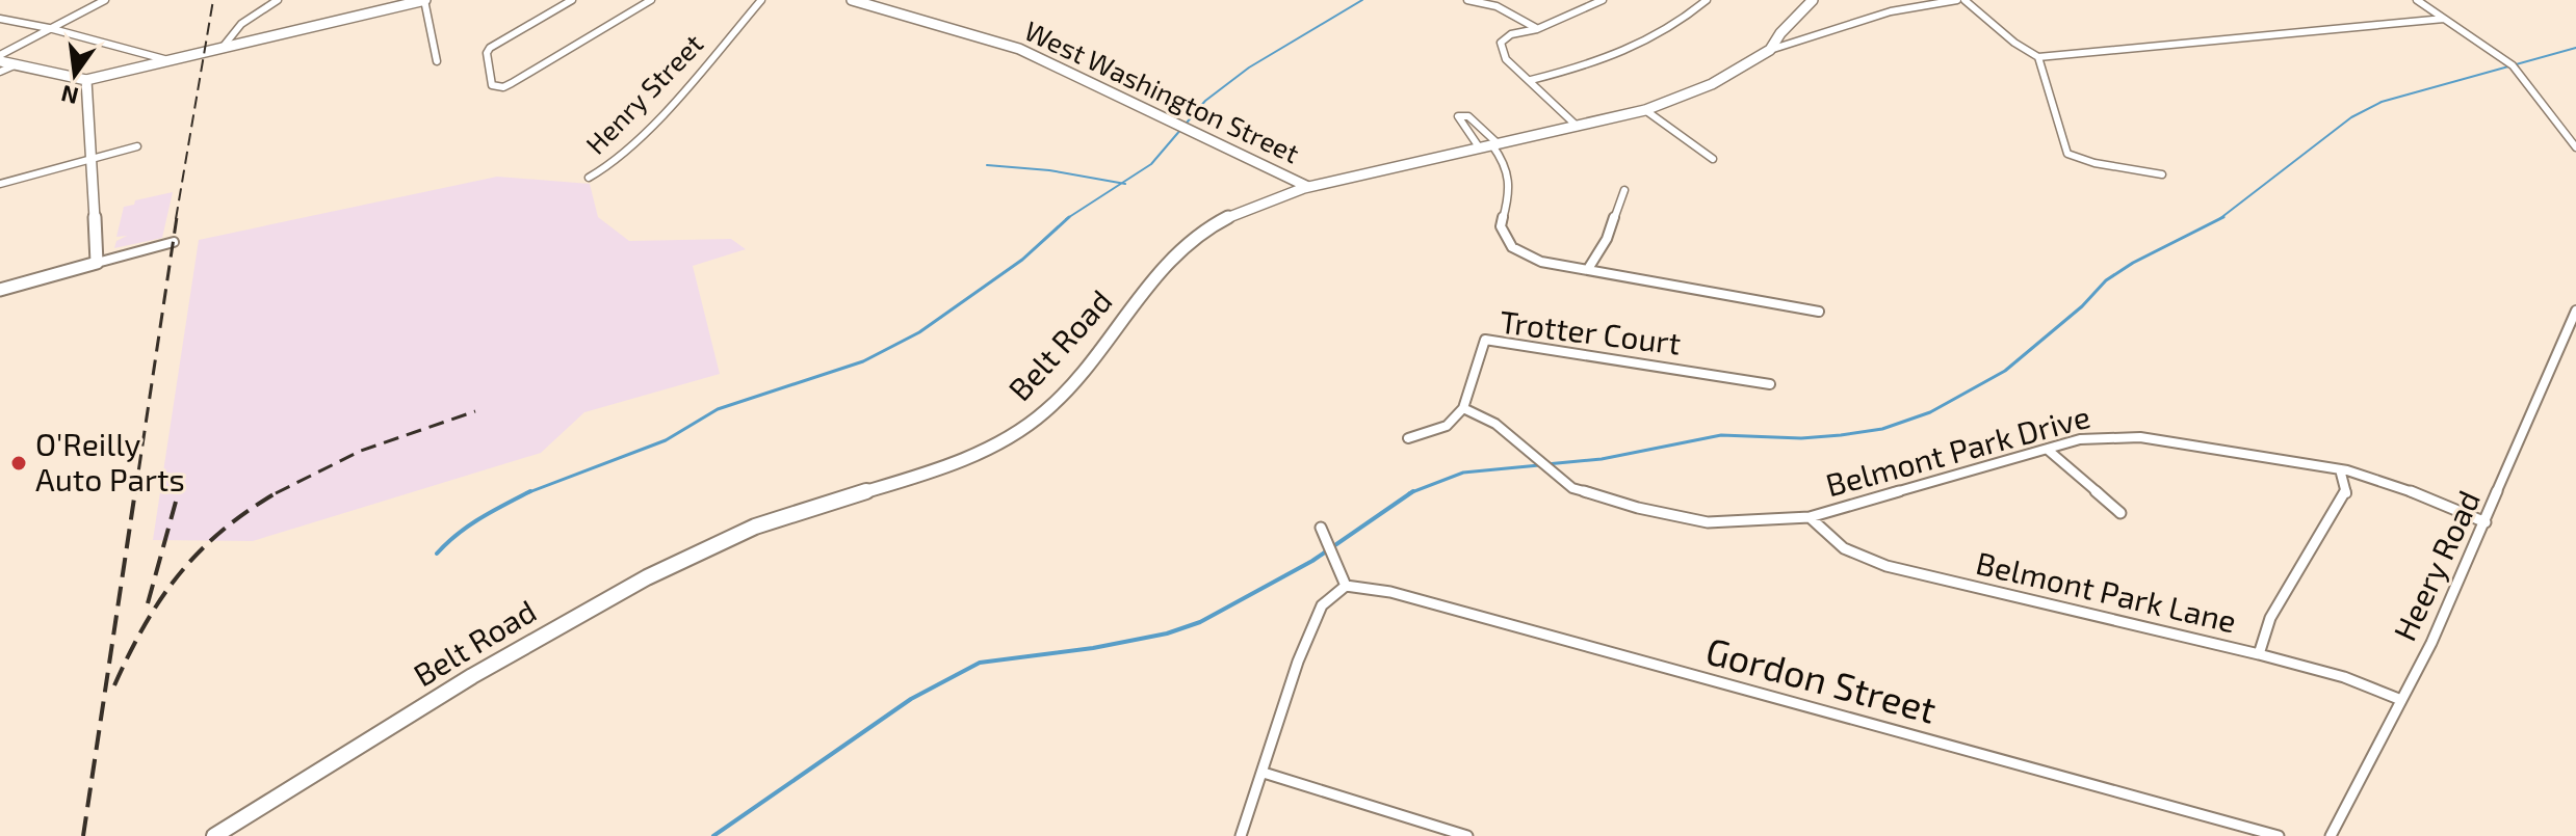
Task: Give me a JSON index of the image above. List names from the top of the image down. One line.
{"streets":{"street":["West Washington Street","Henry Street","Trotter Court","Belt Road","Belmont Park Drive","Heery Road","Belmont Park Lane","Gordon Street"]},"crossings":[["West Washington Street","Belt Road"],["Trotter Court","Belmont Park Drive"],["Belmont Park Drive","Heery Road"],["Belmont Park Drive","Belmont Park Lane"],["Heery Road","Belmont Park Lane"]],"places":["O'Reilly Auto Parts"],"north":"bottom"}
